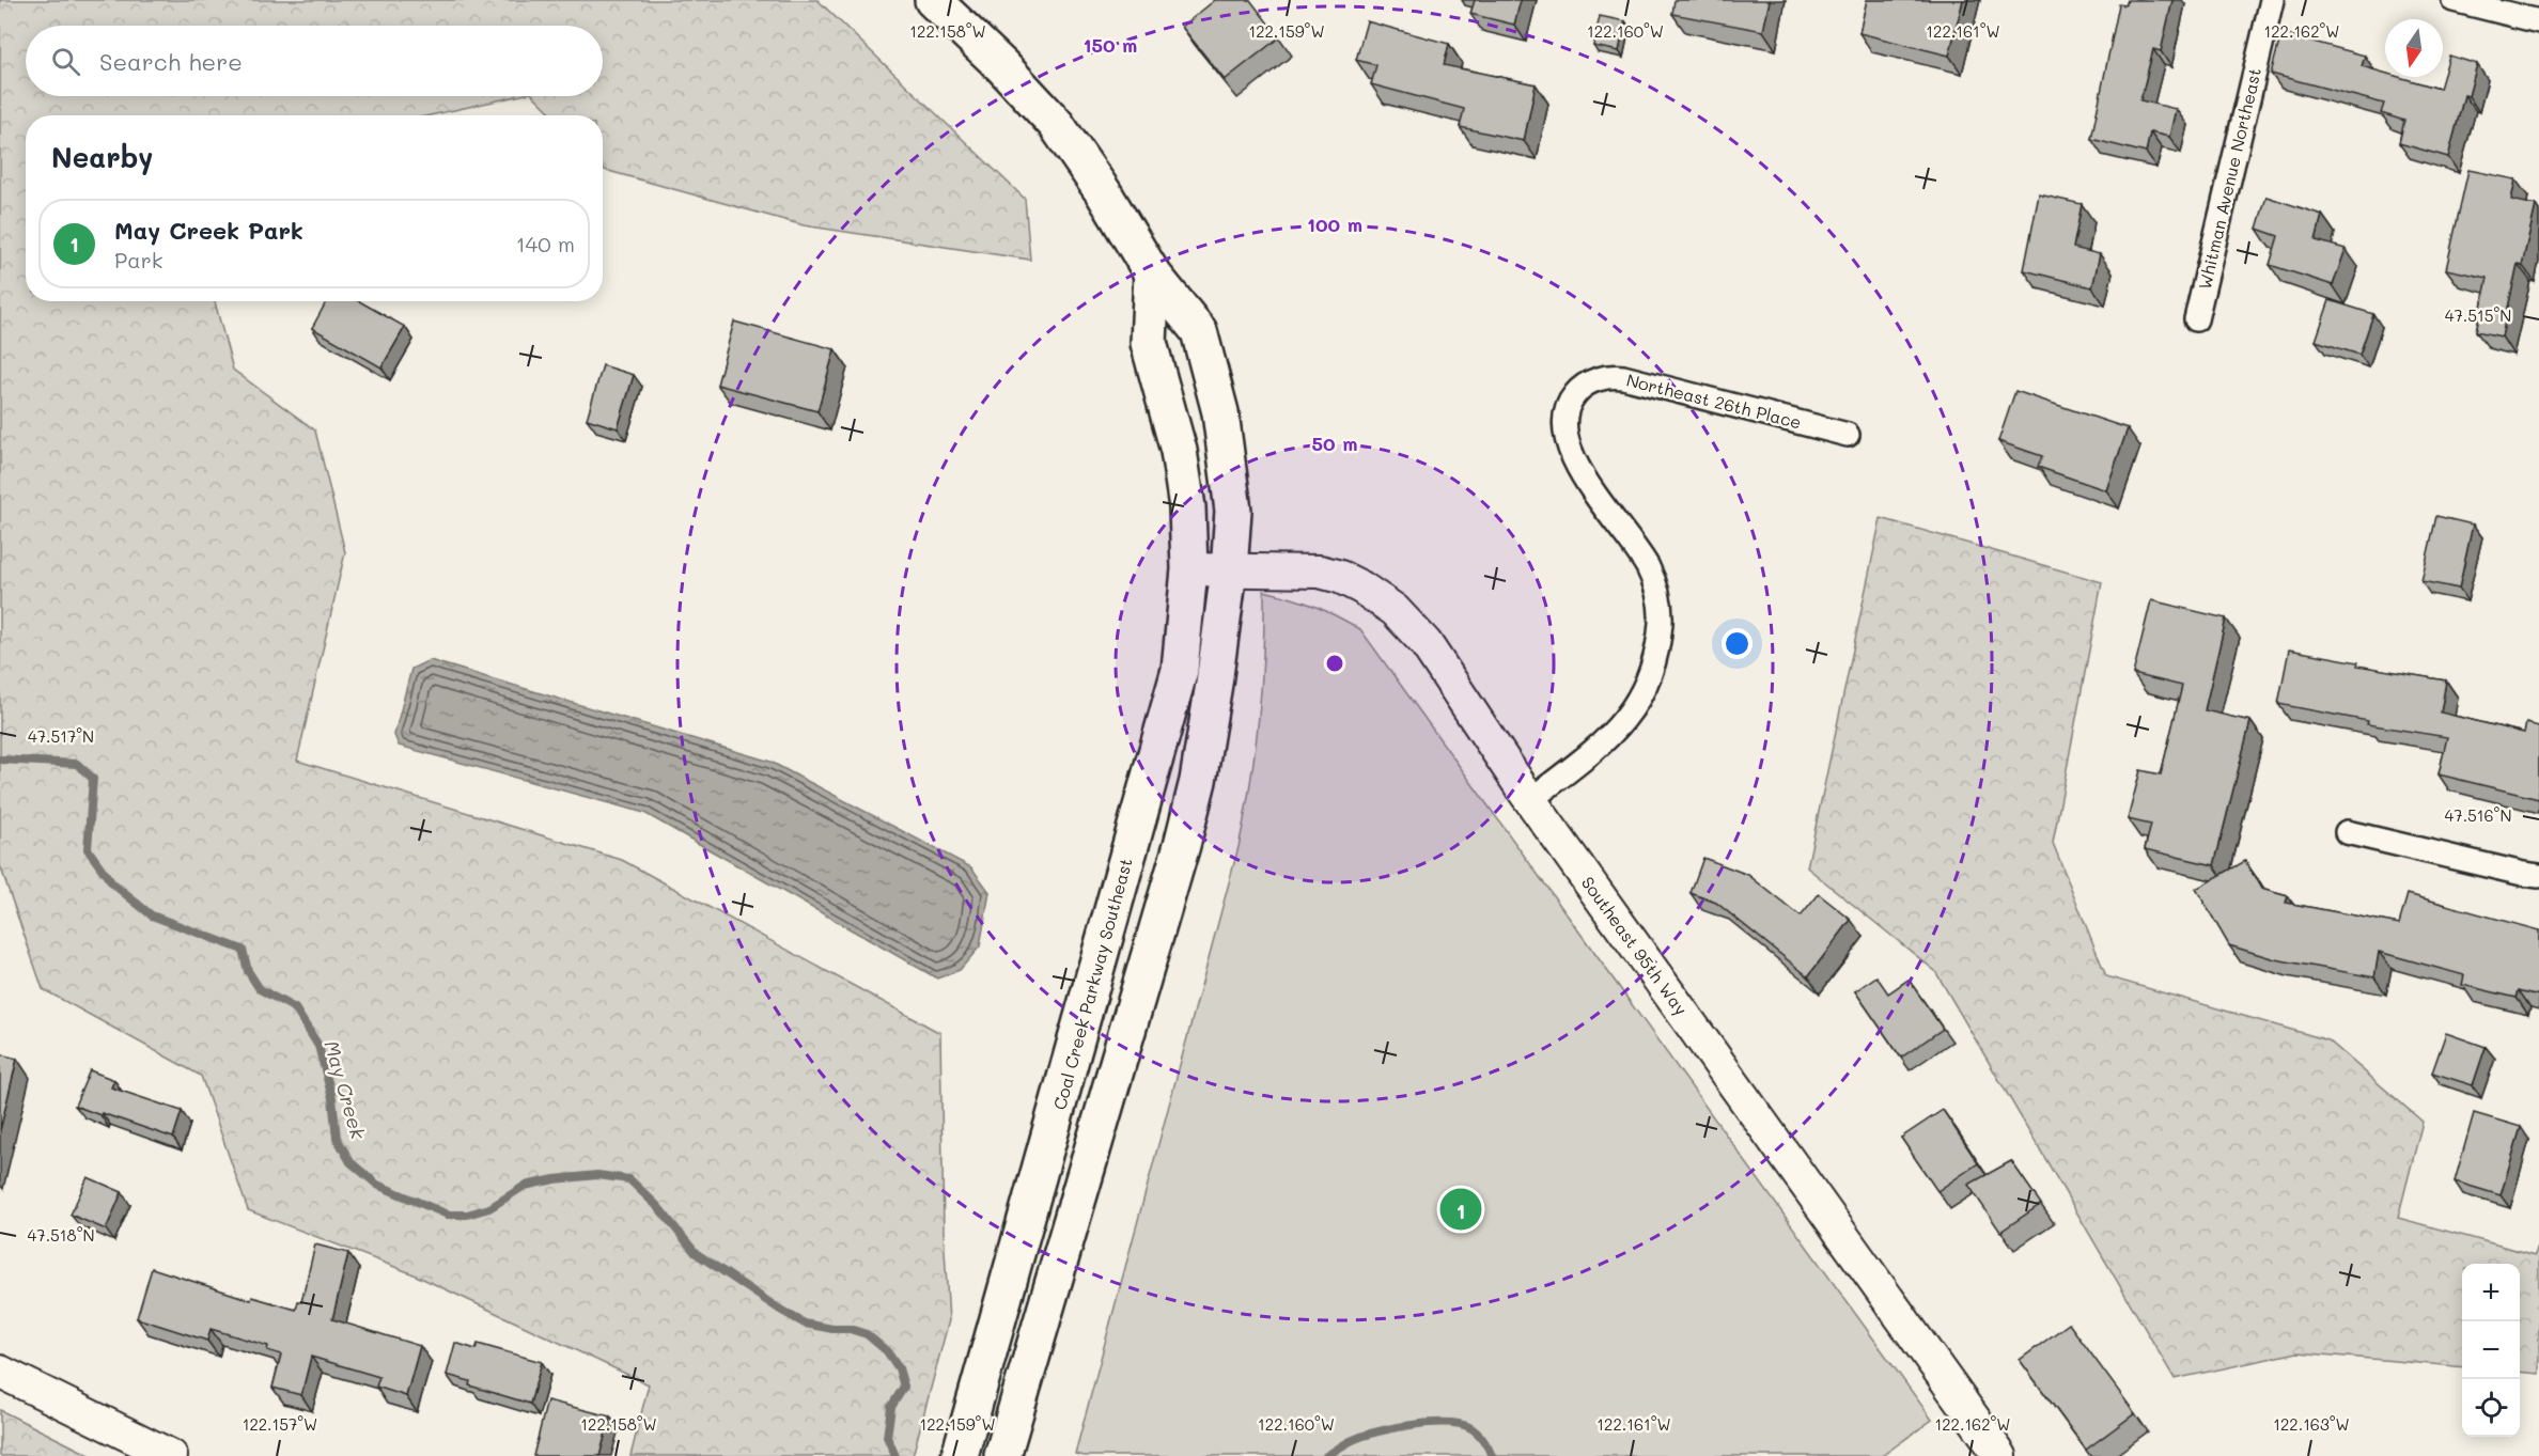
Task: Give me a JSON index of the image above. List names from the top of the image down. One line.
{"streets":{"main road":["Coal Creek Parkway Southeast"],"street":["Whitman Avenue Northeast","Northeast 26th Place","Southeast 95th Way"]},"crossings":[["Northeast 26th Place","Southeast 95th Way"],["Southeast 95th Way","Coal Creek Parkway Southeast"]],"water":["May Creek"],"north":"bottom","page":{"search":"Search here","heading":"Nearby","list":[{"mark":"1","name":"May Creek Park","note":"Park","value":"140 m"}],"pins":"1","map_buttons":["+","−"]},"coordinates":["122.158°W","122.159°W","122.160°W","122.161°W","122.162°W","47.515°N","47.517°N","47.516°N","47.518°N","122.157°W","122.163°W"],"rings":["150 m","100 m","50 m"]}
